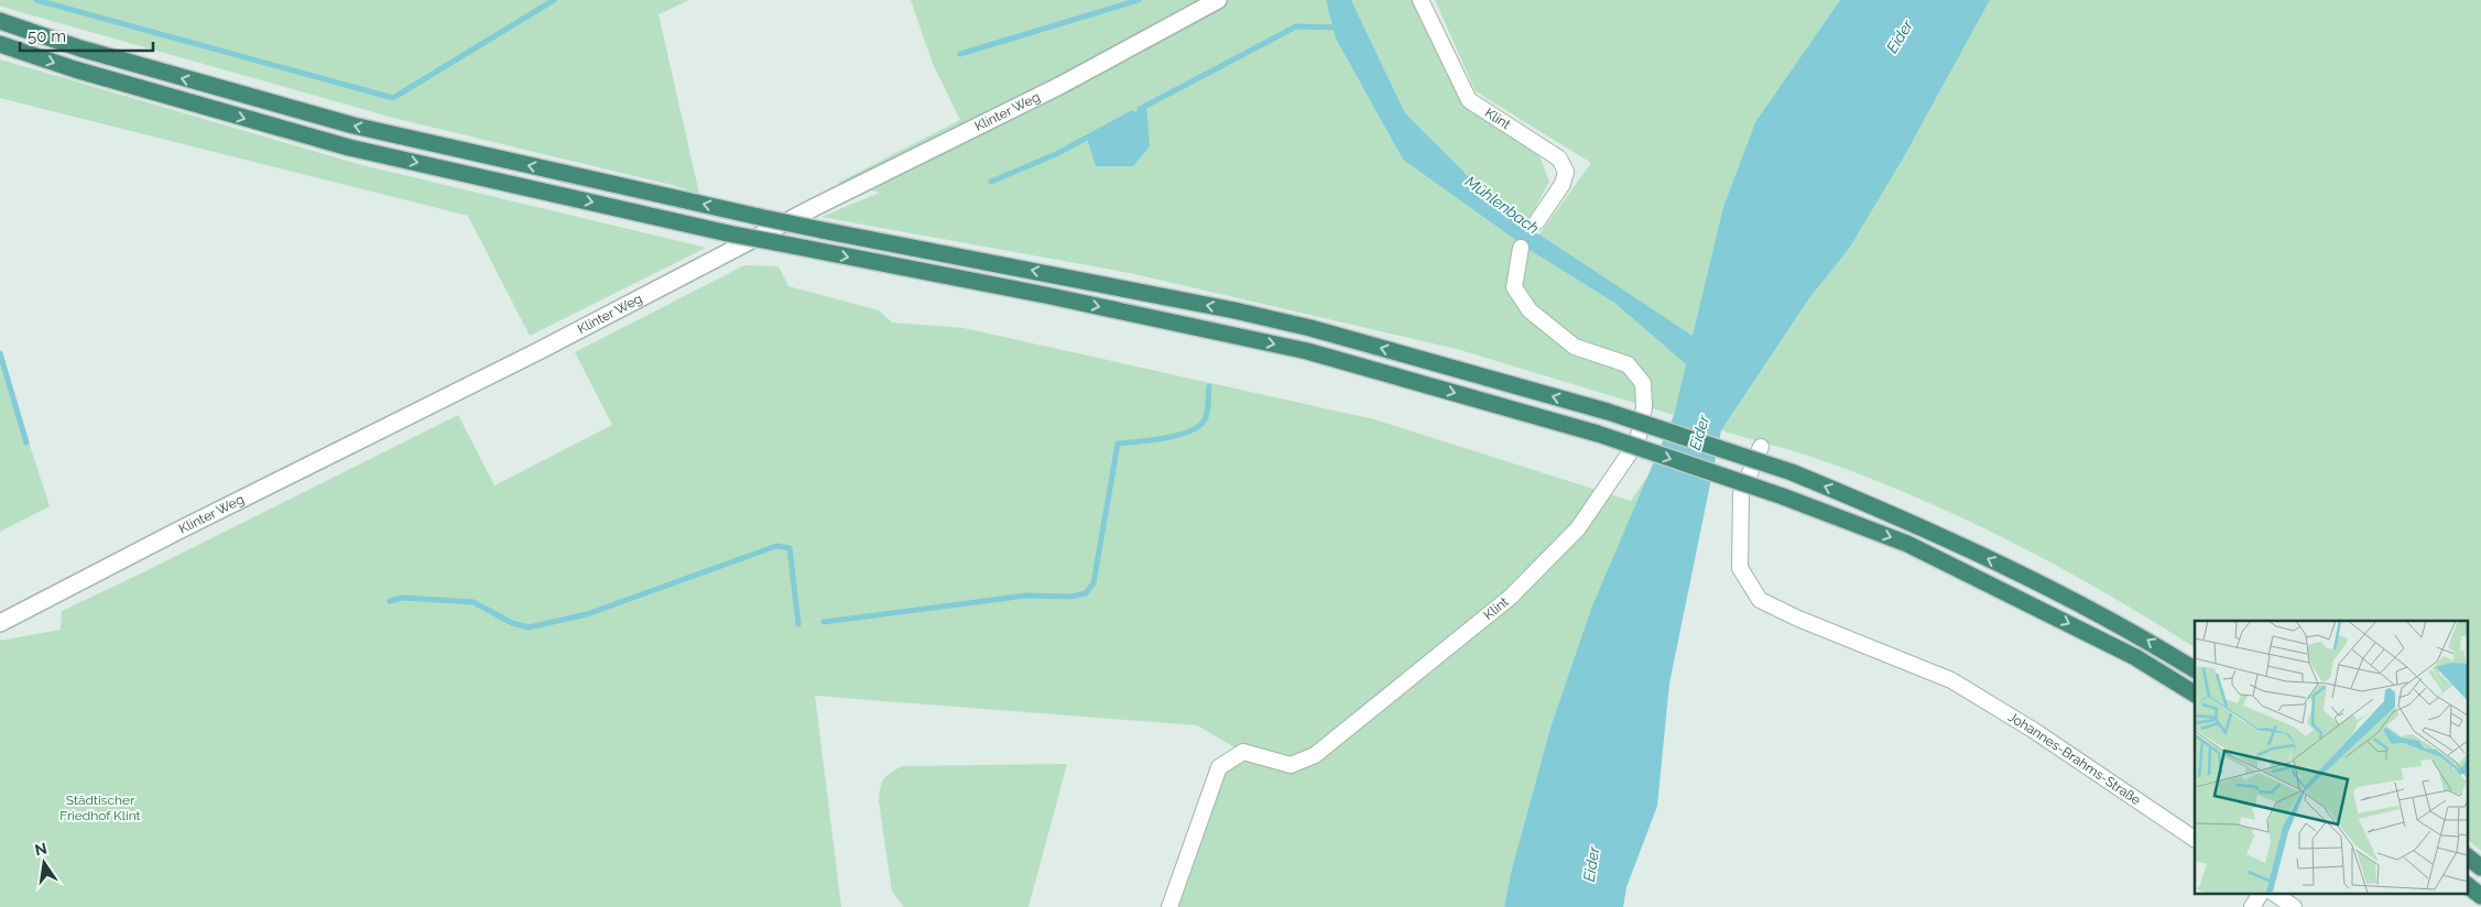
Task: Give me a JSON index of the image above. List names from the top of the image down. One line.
{"streets":{"street":["Klinter Weg","Klint","Johannes-Brahms-Straße"]},"water":["Eider","Mühlenbach"],"parks":["Städtischer Friedhof Klint"],"scale_bar":"50 m","north":"top"}
